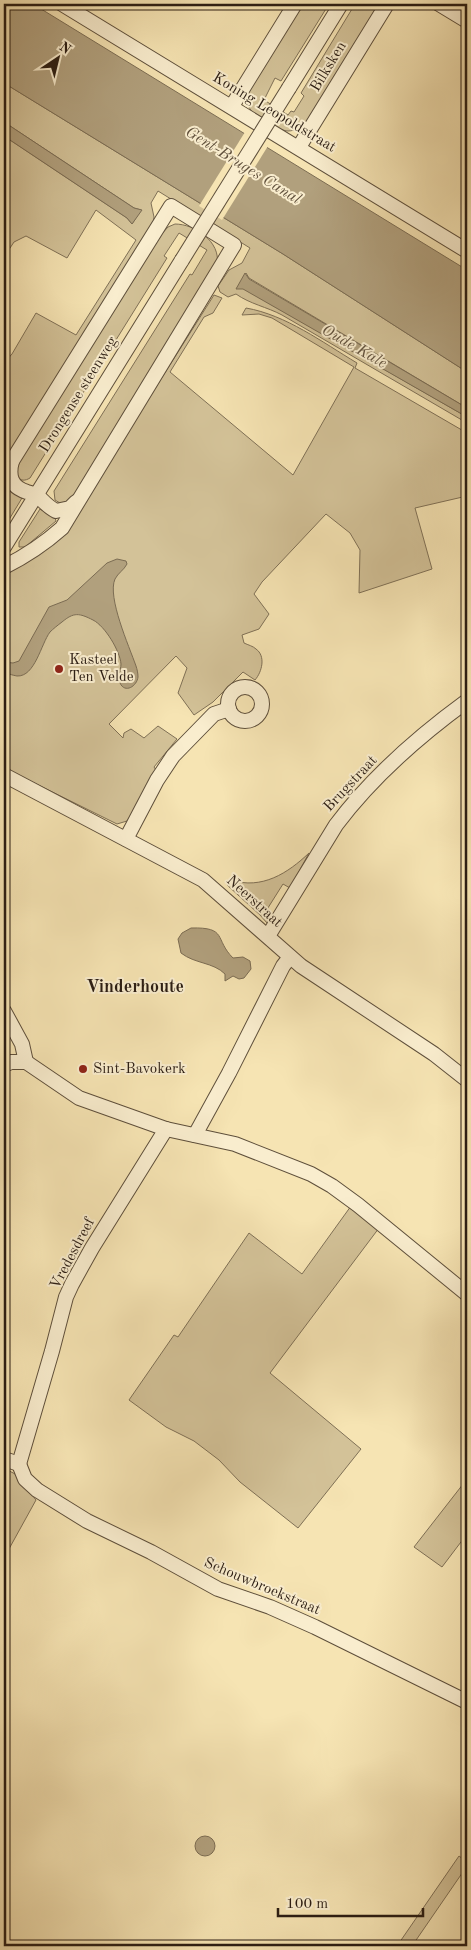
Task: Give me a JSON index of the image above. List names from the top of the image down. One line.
{"streets":{"street":["Bilksken","Koning Leopoldstraat","Drongense steenweg","Brugstraat","Neerstraat","Vredesdreef","Schouwbroekstraat"]},"crossings":[["Bilksken","Koning Leopoldstraat"],["Bilksken","Drongense steenweg"],["Brugstraat","Neerstraat"],["Vredesdreef","Schouwbroekstraat"]],"districts":["Vinderhoute"],"water":["Gent-Bruges Canal","Oude Kale"],"places":["Kasteel Ten Velde","Sint-Bavokerk"],"scale_bar":"100 m","north":"top right"}
